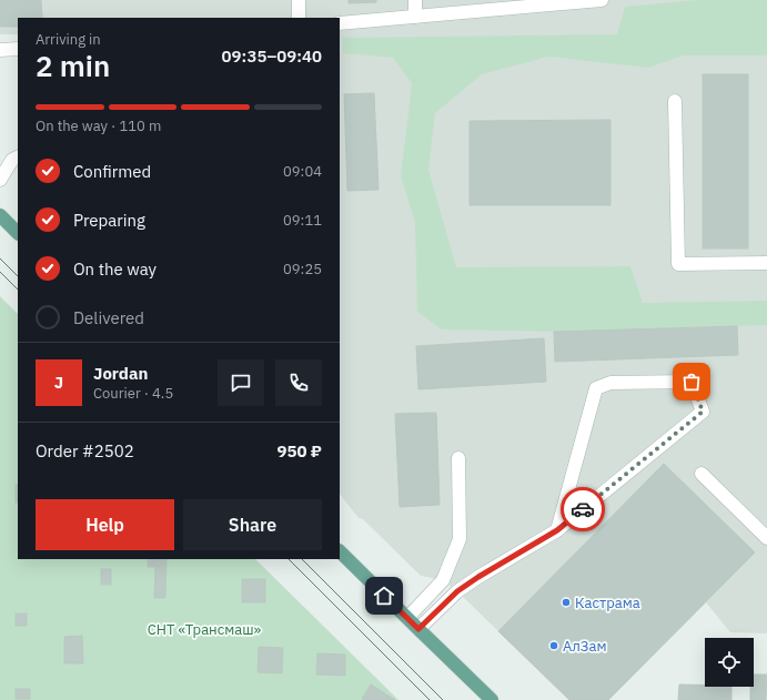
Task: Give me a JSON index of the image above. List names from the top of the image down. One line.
{"parks":["СНТ «Трансмаш»"],"places":["Кастрама","АлЗам"],"page":{"heading":["2 min","Arriving in","09:35–09:40"],"panel":["Jordan","Courier · 4.5","Order #2502","950 ₽"],"bar":"On the way · 110 m","list":[["Confirmed","09:04"],["Preparing","09:11"],["On the way","09:25"],"Delivered"],"round":"J","buttons":["Help","Share"]}}
